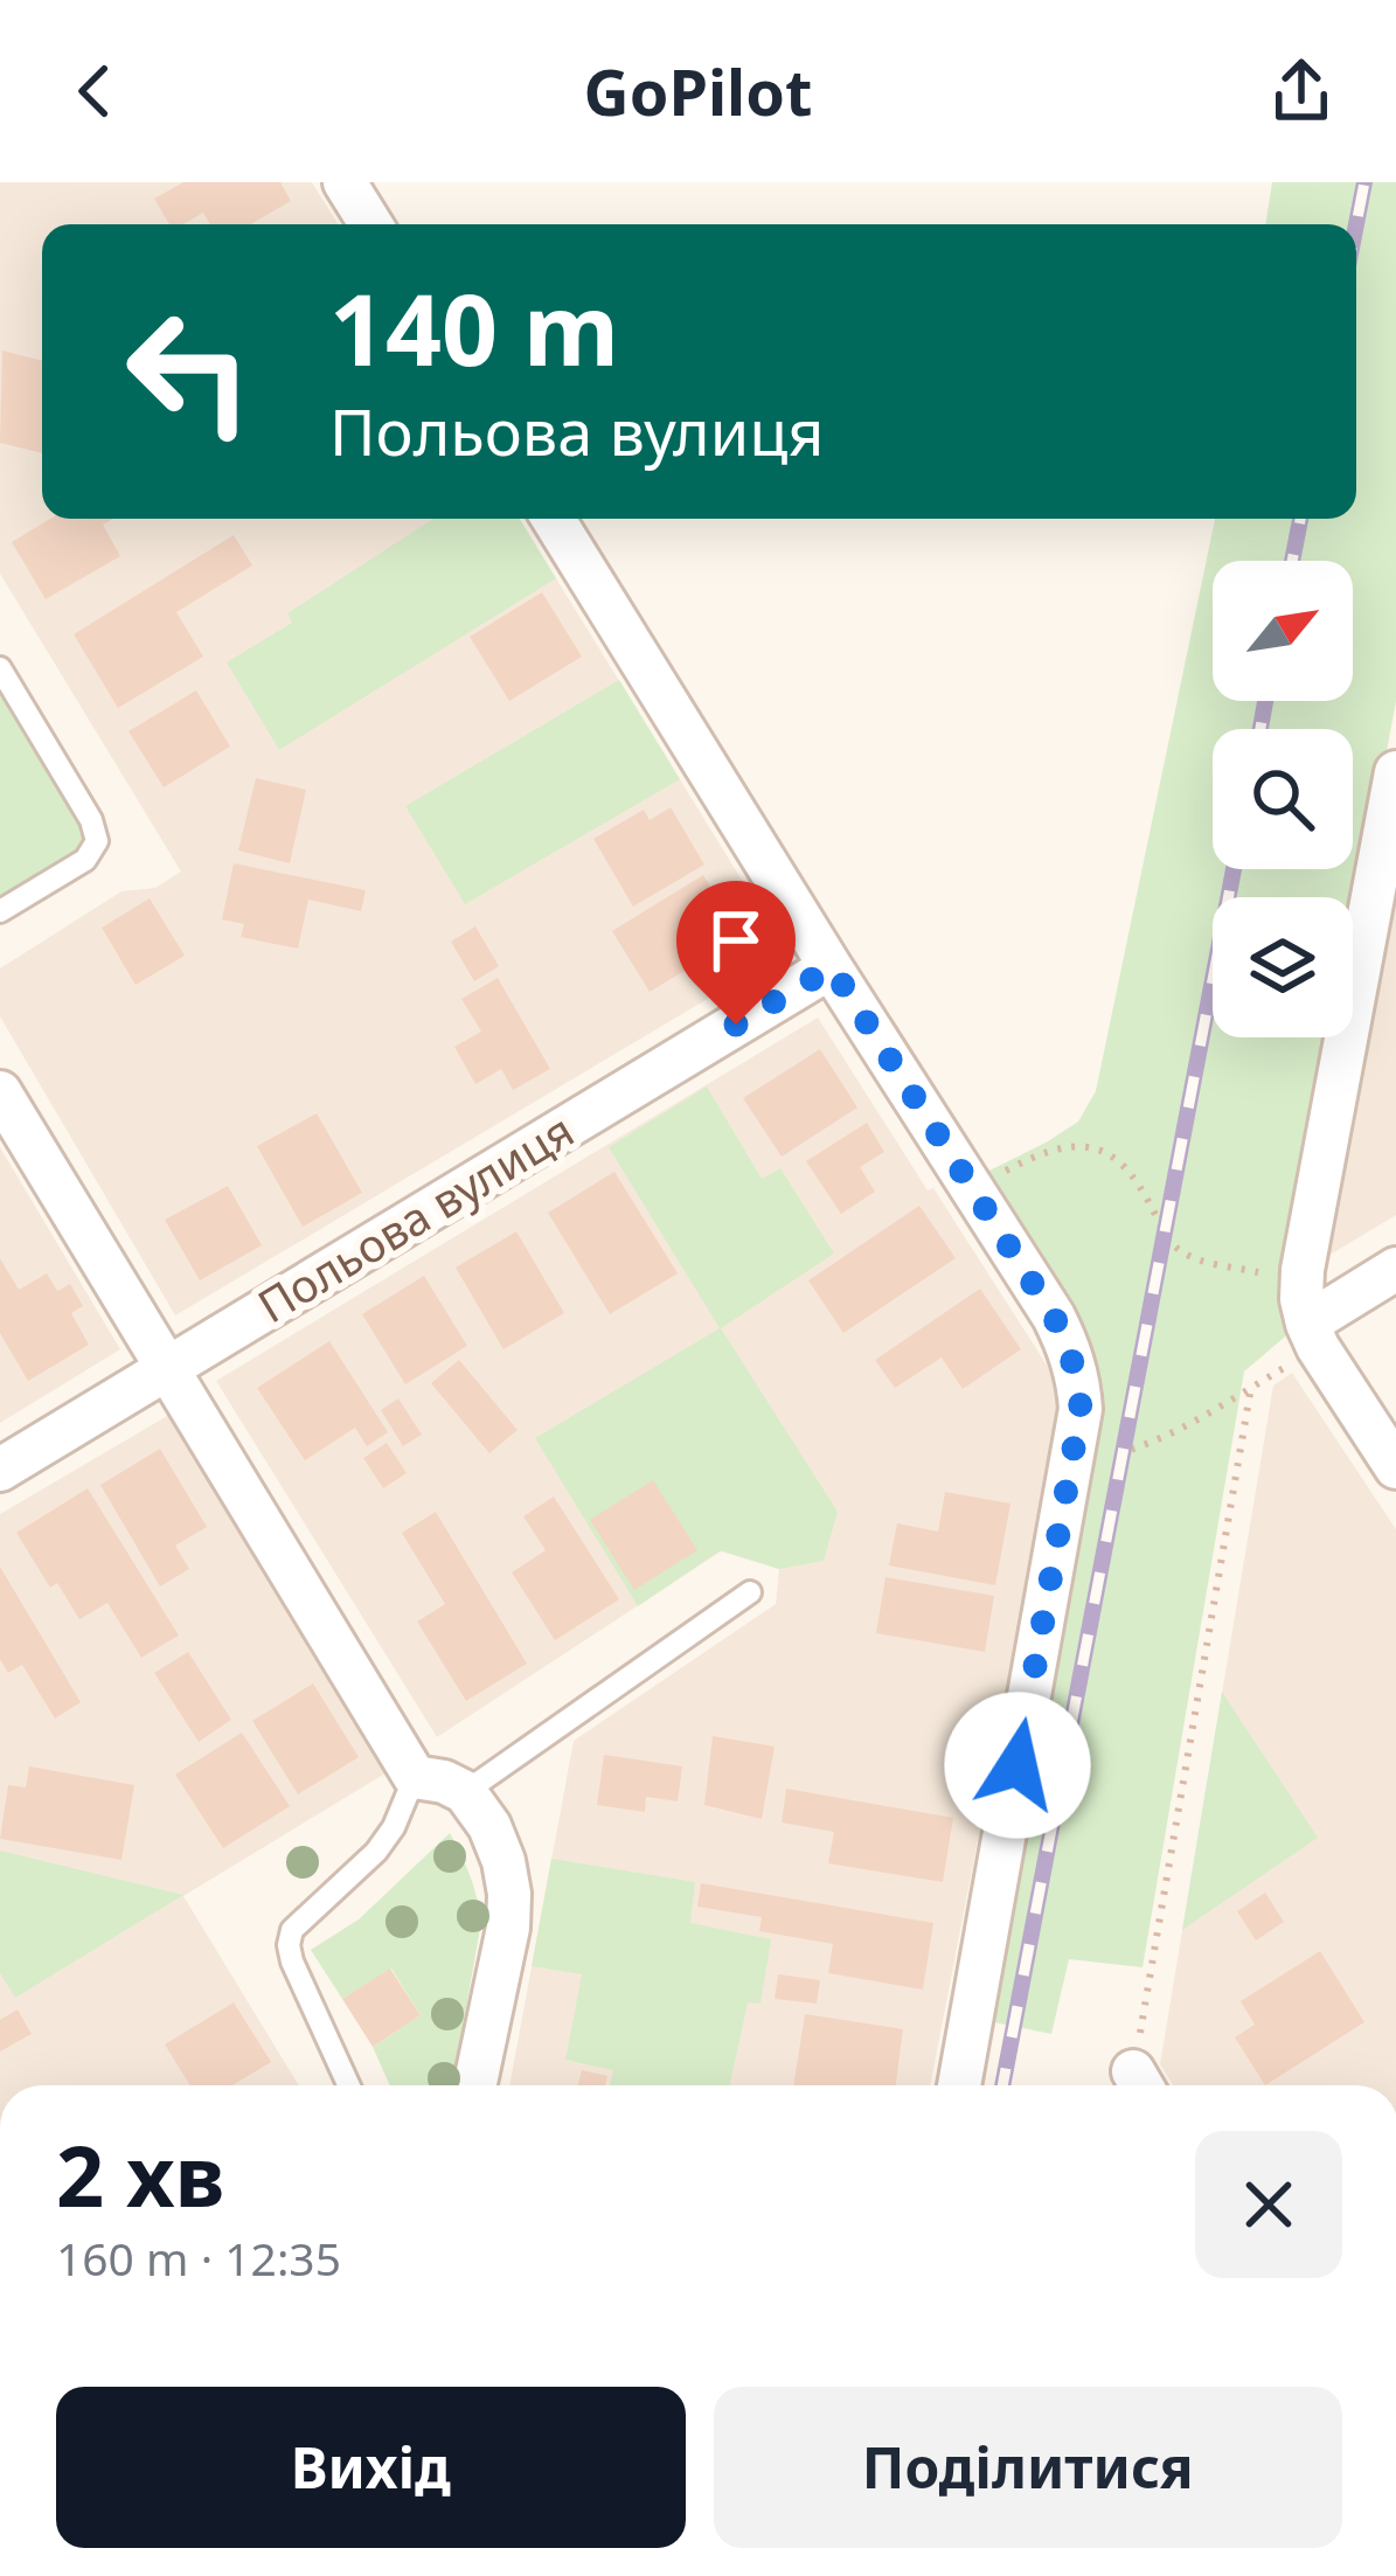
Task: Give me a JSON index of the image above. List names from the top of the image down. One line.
{"streets":{"street":["Польова вулиця"]},"north":"top right","page":{"header":"GoPilot","turn":["140 m","Польова вулиця"],"heading":["2 хв","160 m · 12:35"],"buttons":["Вихід","Поділитися"]}}
